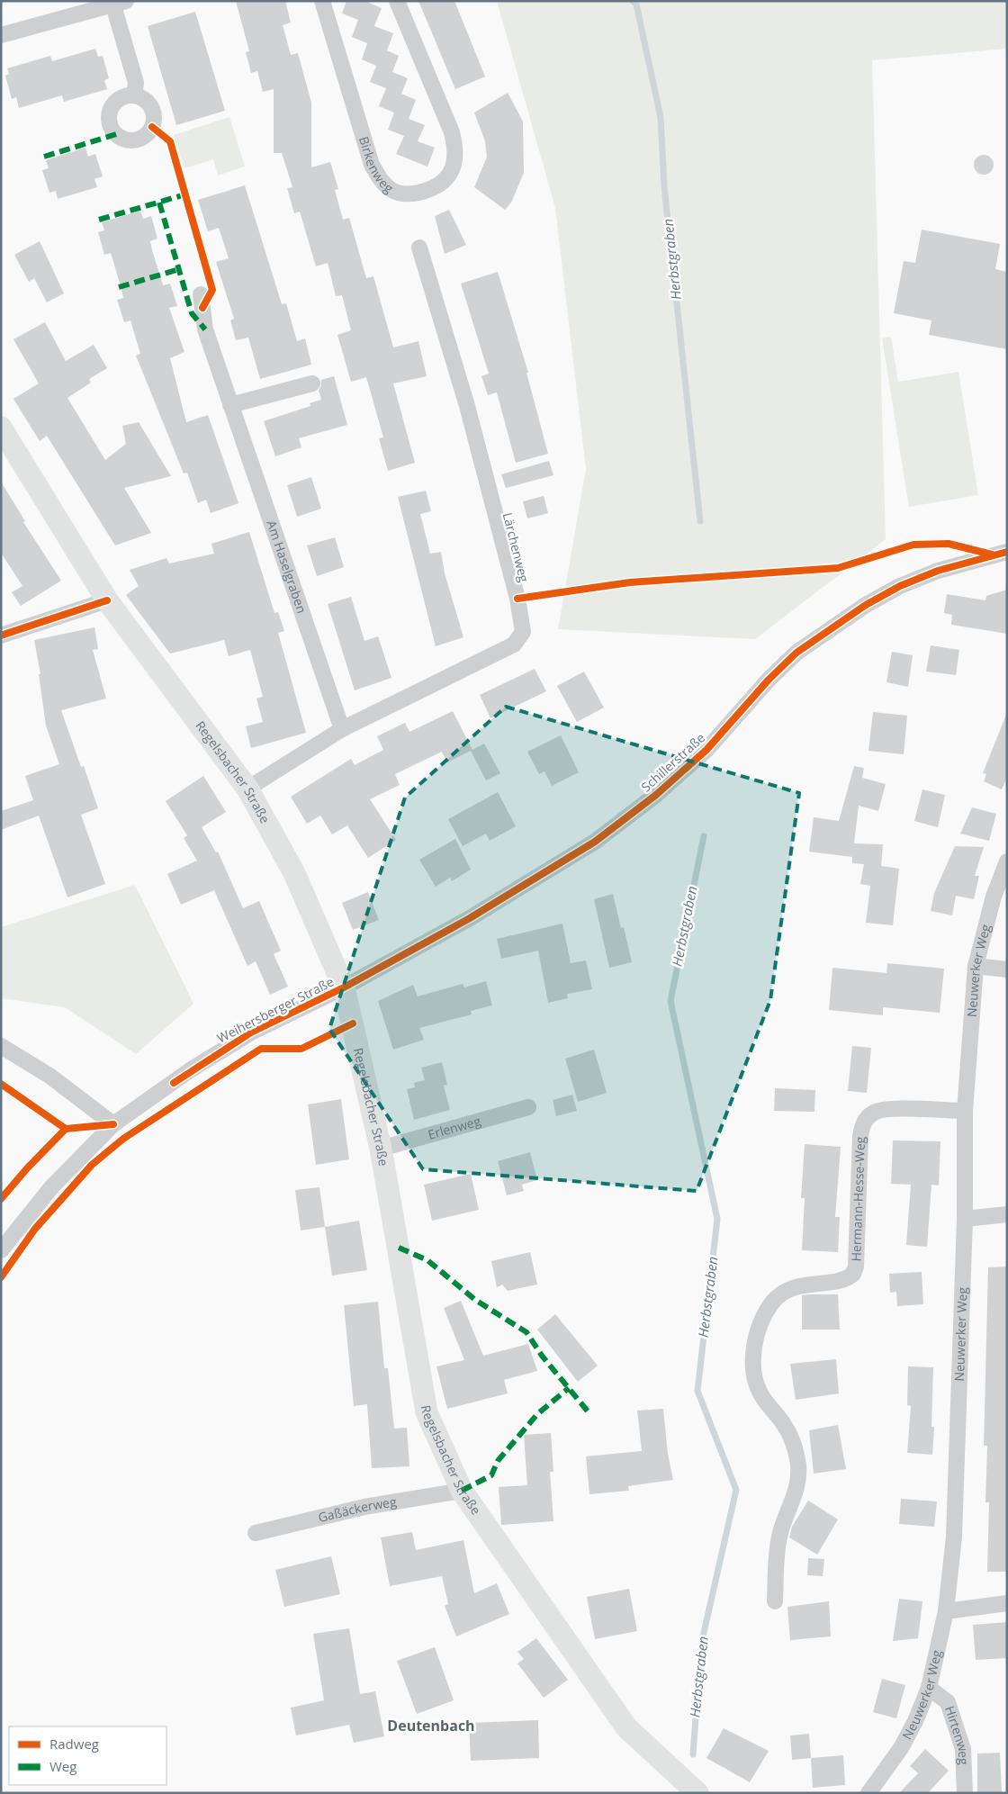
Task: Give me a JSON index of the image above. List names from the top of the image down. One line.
{"streets":{"street":["Birkenweg","Lärchenweg","Am Haselgraben","Schillerstraße","Regelsbacher Straße","Neuwerker Weg","Weihersberger Straße","Erlenweg","Hermann-Hesse-Weg","Gaßäckerweg","Hirtenweg"]},"crossings":[["Lärchenweg","Am Haselgraben"],["Lärchenweg","Regelsbacher Straße"],["Schillerstraße","Regelsbacher Straße"],["Schillerstraße","Weihersberger Straße"],["Regelsbacher Straße","Weihersberger Straße"],["Regelsbacher Straße","Erlenweg"],["Regelsbacher Straße","Gaßäckerweg"],["Neuwerker Weg","Hermann-Hesse-Weg"],["Neuwerker Weg","Hirtenweg"]],"districts":["Deutenbach"],"water":["Herbstgraben"],"legend":["Radweg","Weg"]}
